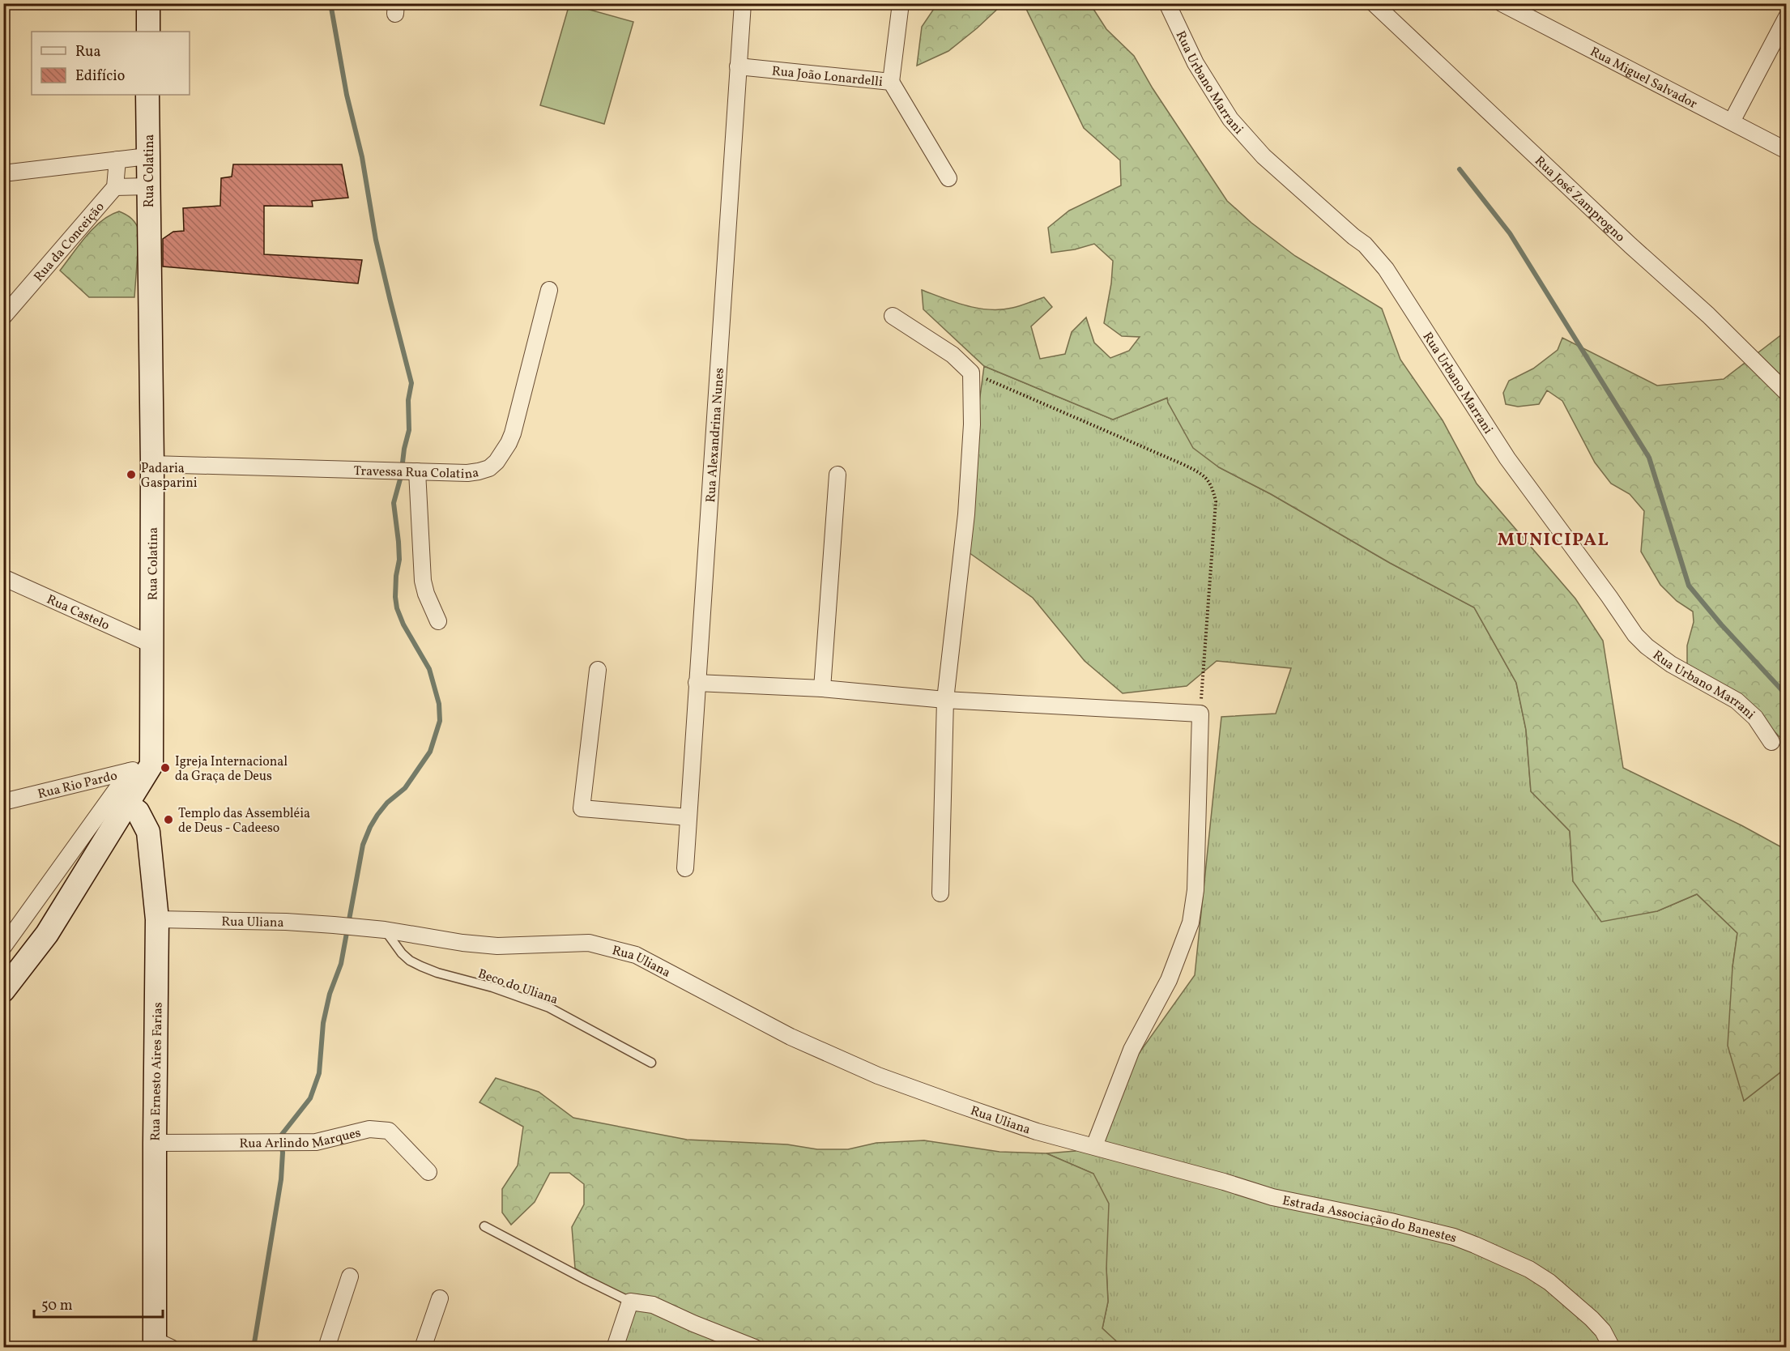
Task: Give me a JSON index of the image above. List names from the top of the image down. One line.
{"streets":{"main road":["Rua Colatina","Rua Ernesto Aires Farias"],"street":["Rua João Lonardelli","Rua Miguel Salvador","Rua Urbano Marrani","Rua José Zamprogno","Rua da Conceição","Rua Alexandrina Nunes","Travessa Rua Colatina","Rua Castelo","Rua Rio Pardo","Rua Uliana","Rua Arlindo Marques","Estrada Associação do Banestes"],"lane":["Beco do Uliana"]},"crossings":[["Rua João Lonardelli","Rua Alexandrina Nunes"],["Rua Colatina","Travessa Rua Colatina"],["Rua Colatina","Rua Castelo"],["Rua Colatina","Rua Rio Pardo"],["Rua Uliana","Beco do Uliana"],["Rua Uliana","Rua Ernesto Aires Farias"],["Rua Uliana","Estrada Associação do Banestes"],["Rua Ernesto Aires Farias","Rua Arlindo Marques"]],"districts":["MUNICIPAL"],"places":["Padaria Gasparini","Igreja Internacional da Graça de Deus","Templo das Assembléia de Deus - Cadeeso"],"legend":["Rua","Edifício"],"scale_bar":"50 m"}
